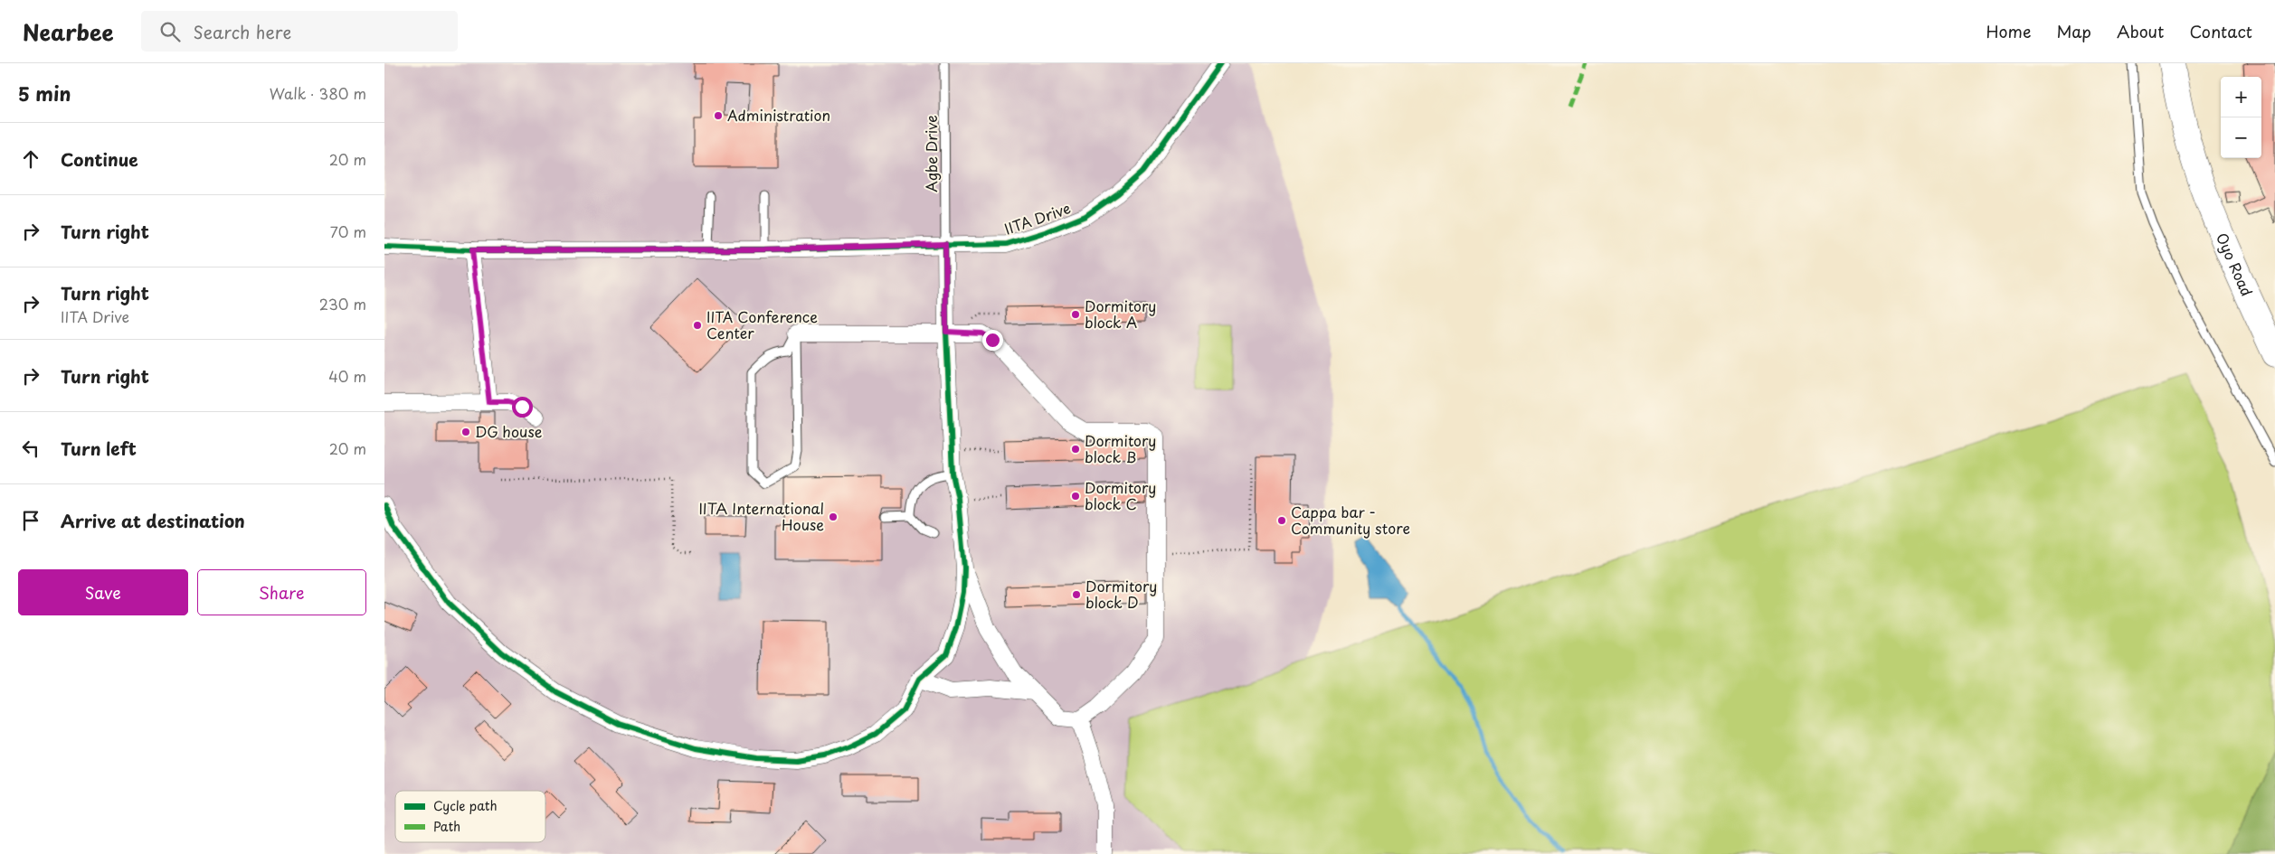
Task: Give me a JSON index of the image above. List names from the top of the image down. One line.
{"streets":{"highway":["Oyo Road"],"street":["IITA Drive"],"lane":["Agbe Drive"]},"crossings":[["Agbe Drive","IITA Drive"]],"places":["Administration","Dormitory block A","IITA Conference Center","DG house","Dormitory block B","Dormitory block C","IITA International House","Cappa bar - Community store","Dormitory block D"],"legend":["Cycle path","Path"],"page":{"header":"Nearbee","search":"Search here","nav":["Home","Map","About","Contact"],"heading":["5 min","Walk · 380 m"],"map_buttons":["+","−"],"list":[["Continue","20 m"],["Turn right","70 m"],["Turn right","IITA Drive","230 m"],["Turn right","40 m"],["Turn left","20 m"],"Arrive at destination"],"buttons":["Save","Share"]}}
